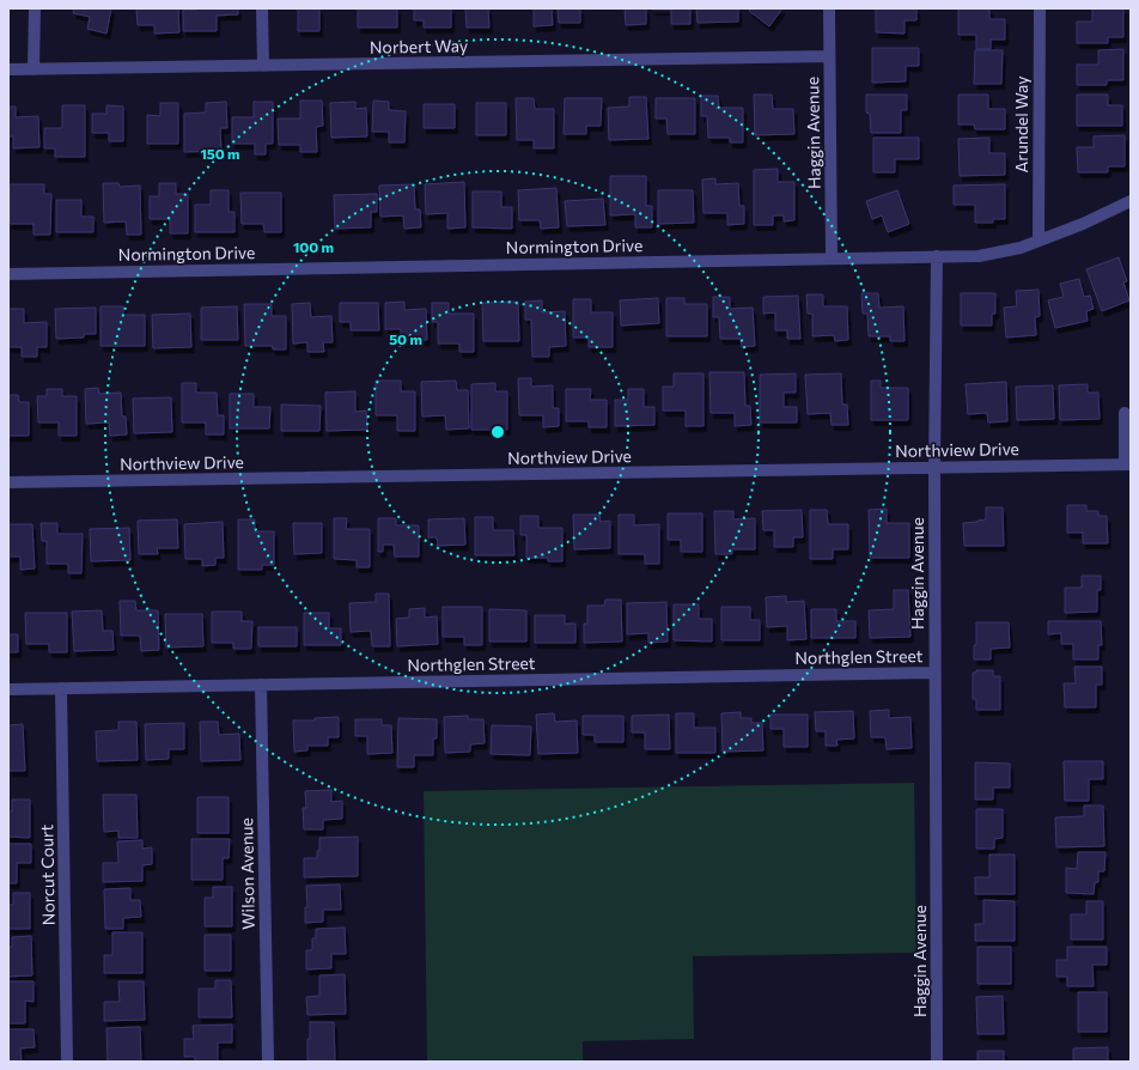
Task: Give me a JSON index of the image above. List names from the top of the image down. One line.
{"streets":{"street":["Norbert Way","Arundel Way","Haggin Avenue","Normington Drive","Northview Drive","Northglen Street","Wilson Avenue","Norcut Court"]},"crossings":[["Norbert Way","Haggin Avenue"],["Arundel Way","Normington Drive"],["Haggin Avenue","Normington Drive"],["Haggin Avenue","Northview Drive"],["Haggin Avenue","Northglen Street"],["Northglen Street","Wilson Avenue"],["Northglen Street","Norcut Court"]],"rings":["150 m","100 m","50 m"]}
